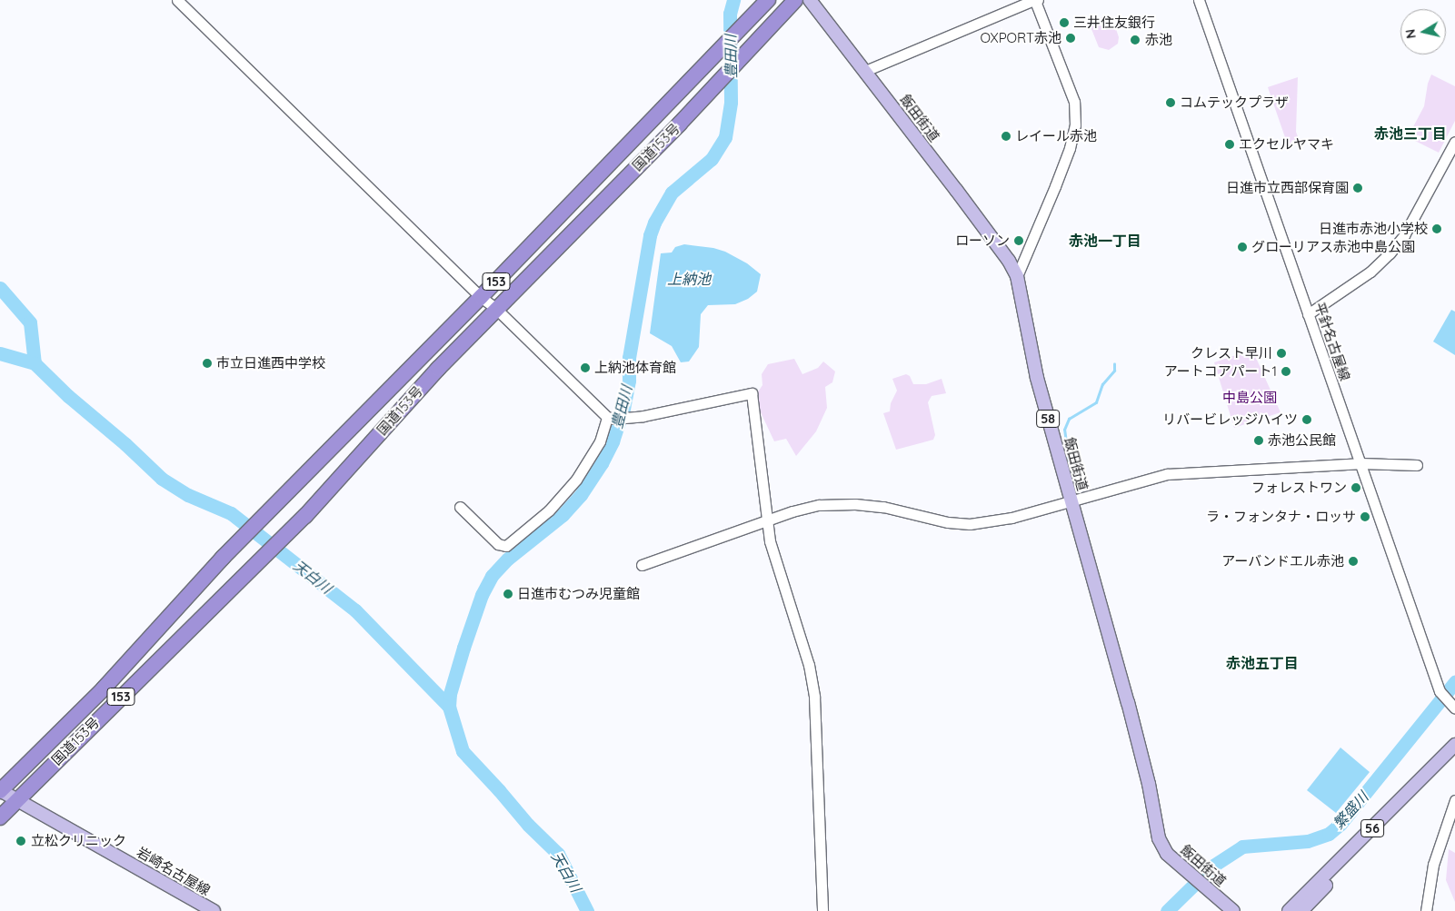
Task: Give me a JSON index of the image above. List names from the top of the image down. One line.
{"streets":{"highway":["国道153号","153"],"main road":["飯田街道","58","56","岩崎名古屋線"],"street":["平針名古屋線"]},"crossings":[["国道153号","岩崎名古屋線"]],"districts":["赤池三丁目","赤池一丁目","赤池五丁目"],"water":["豊田川","上納池","天白川","繁盛川"],"parks":["中島公園"],"places":["三井住友銀行","OXPORT赤池","赤池","コムテックプラザ","レイール赤池","エクセルヤマキ","日進市立西部保育園","日進市赤池小学校","ローソン","グローリアス赤池中島公園","クレスト早川","市立日進西中学校","上納池体育館","アートコアパート1","リバービレッジハイツ","赤池公民館","フォレストワン","ラ・フォンタナ・ロッサ","アーバンドエル赤池","日進市むつみ児童館","立松クリニック"],"north":"left"}
